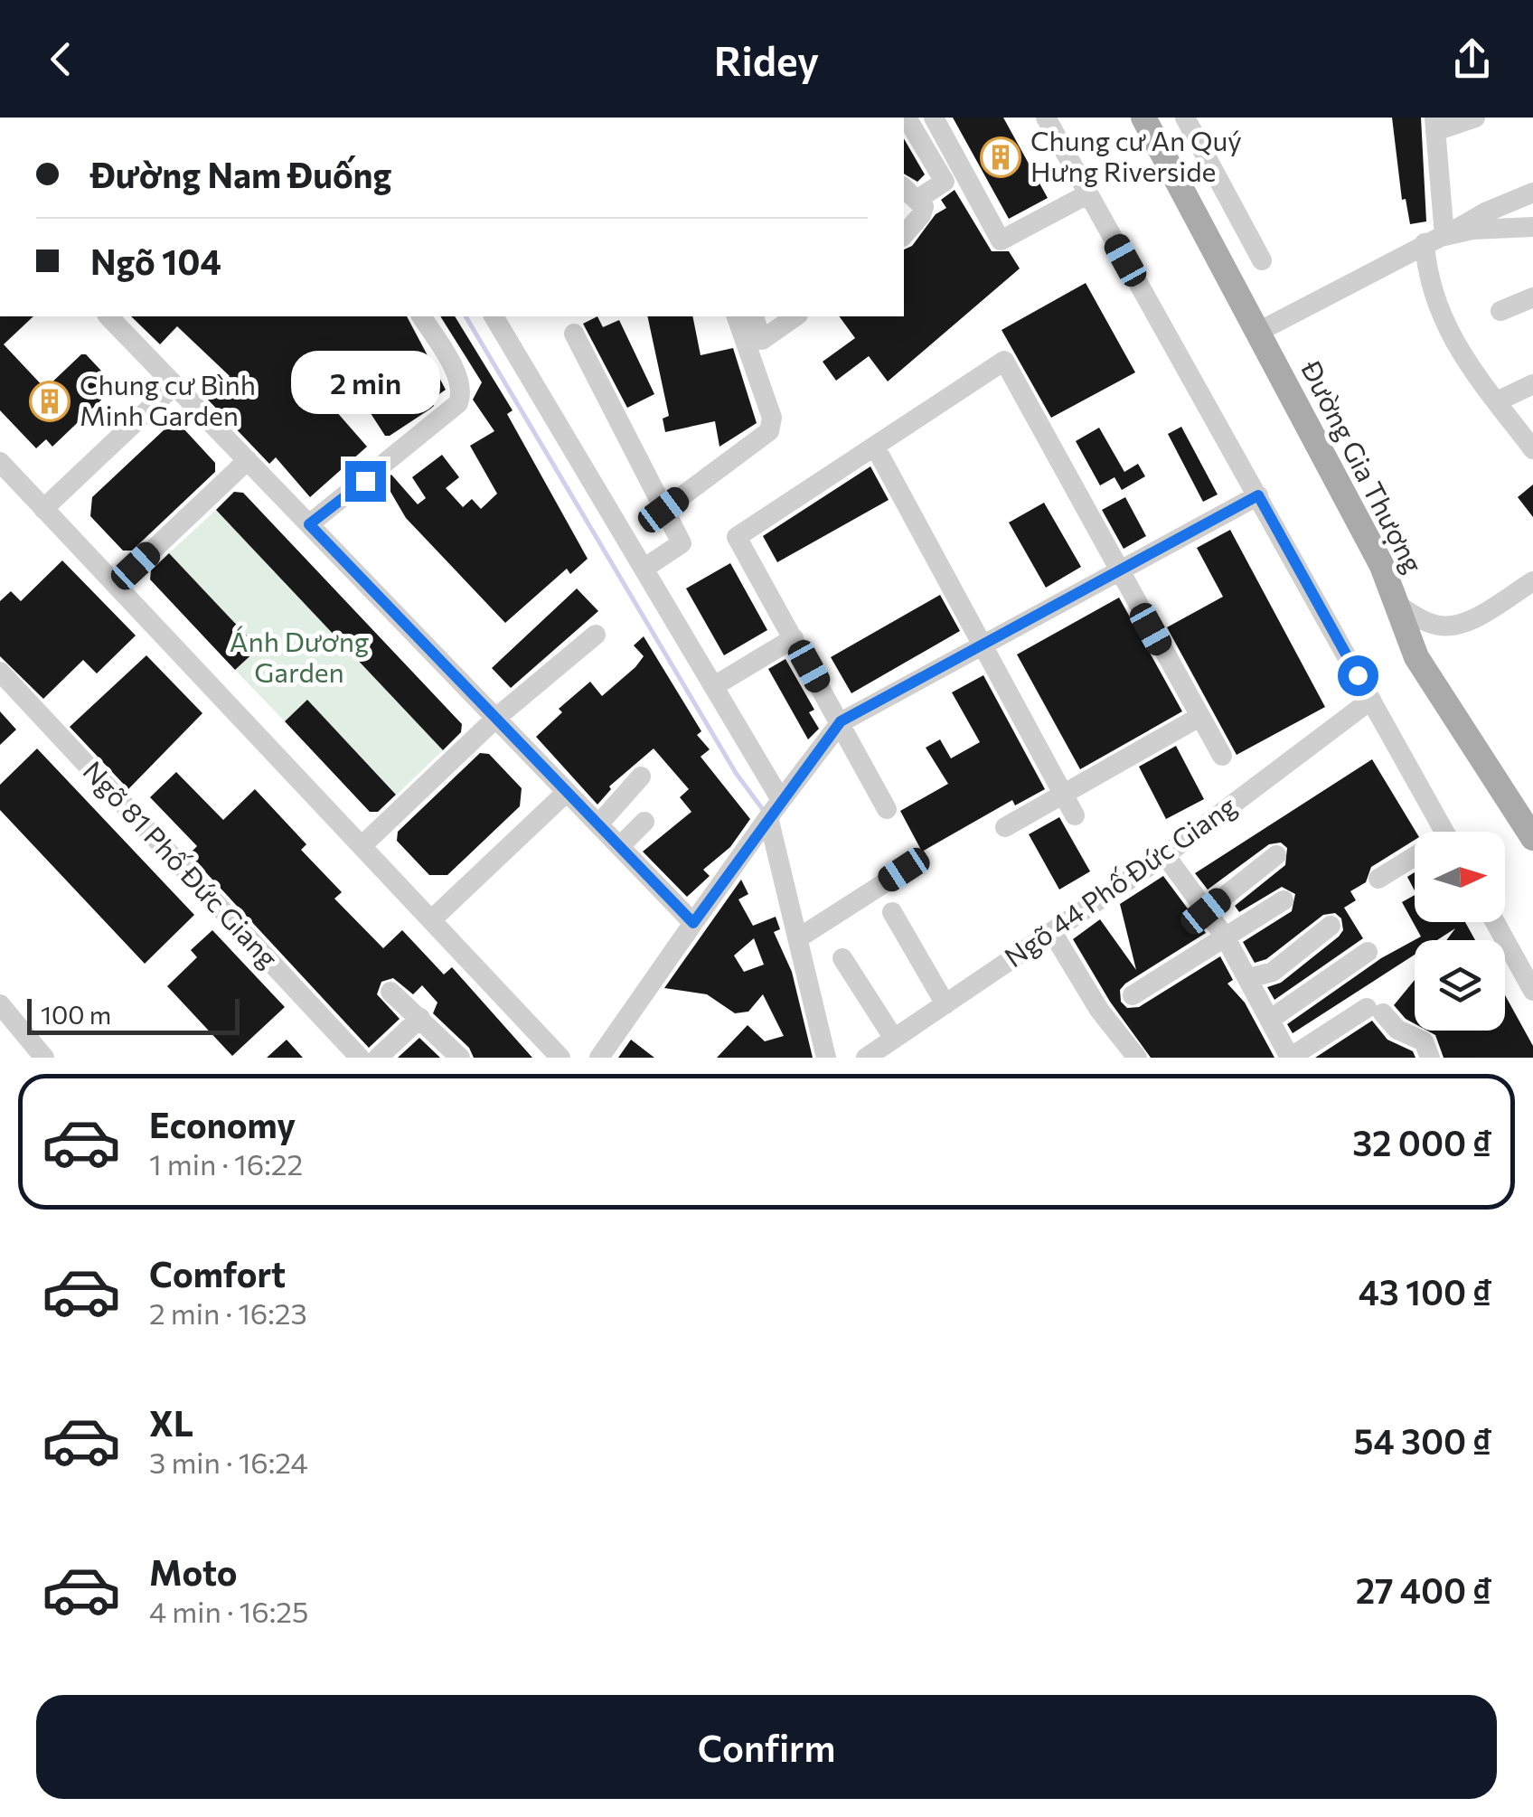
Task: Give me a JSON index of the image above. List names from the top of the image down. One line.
{"streets":{"main road":["Đường Gia Thượng"],"street":["Ngõ 81 Phố Đức Giang","Ngõ 44 Phố Đức Giang"]},"parks":["Ánh Dương Garden"],"places":{"building":["Chung cư An Quý Hưng Riverside","Chung cư Bình Minh Garden"]},"scale_bar":"100 m","north":"right","page":{"header":"Ridey","banner":["Đường Nam Đuống","Ngõ 104"],"bubble":"2 min","scale":"100 m","list":[{"name":"Economy","note":"1 min · 16:22","value":"32 000 ₫"},{"name":"Comfort","note":"2 min · 16:23","value":"43 100 ₫"},{"name":"XL","note":"3 min · 16:24","value":"54 300 ₫"},{"name":"Moto","note":"4 min · 16:25","value":"27 400 ₫"}],"buttons":"Confirm"}}
